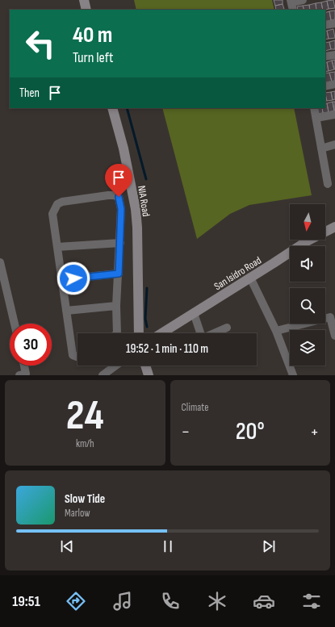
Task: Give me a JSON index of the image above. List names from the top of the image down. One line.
{"streets":{"street":["NIA Road","San Isidro Road"]},"north":"bottom","page":{"turn":["40 m","Turn left"],"then":"Then","limit":"30","trip":"19:52 · 1 min · 110 m","tile":[["24","km/h"],"Climate"],"heat":["−","20°","+"],"song":["Slow Tide","Marlow"],"tabs":"19:51"}}
